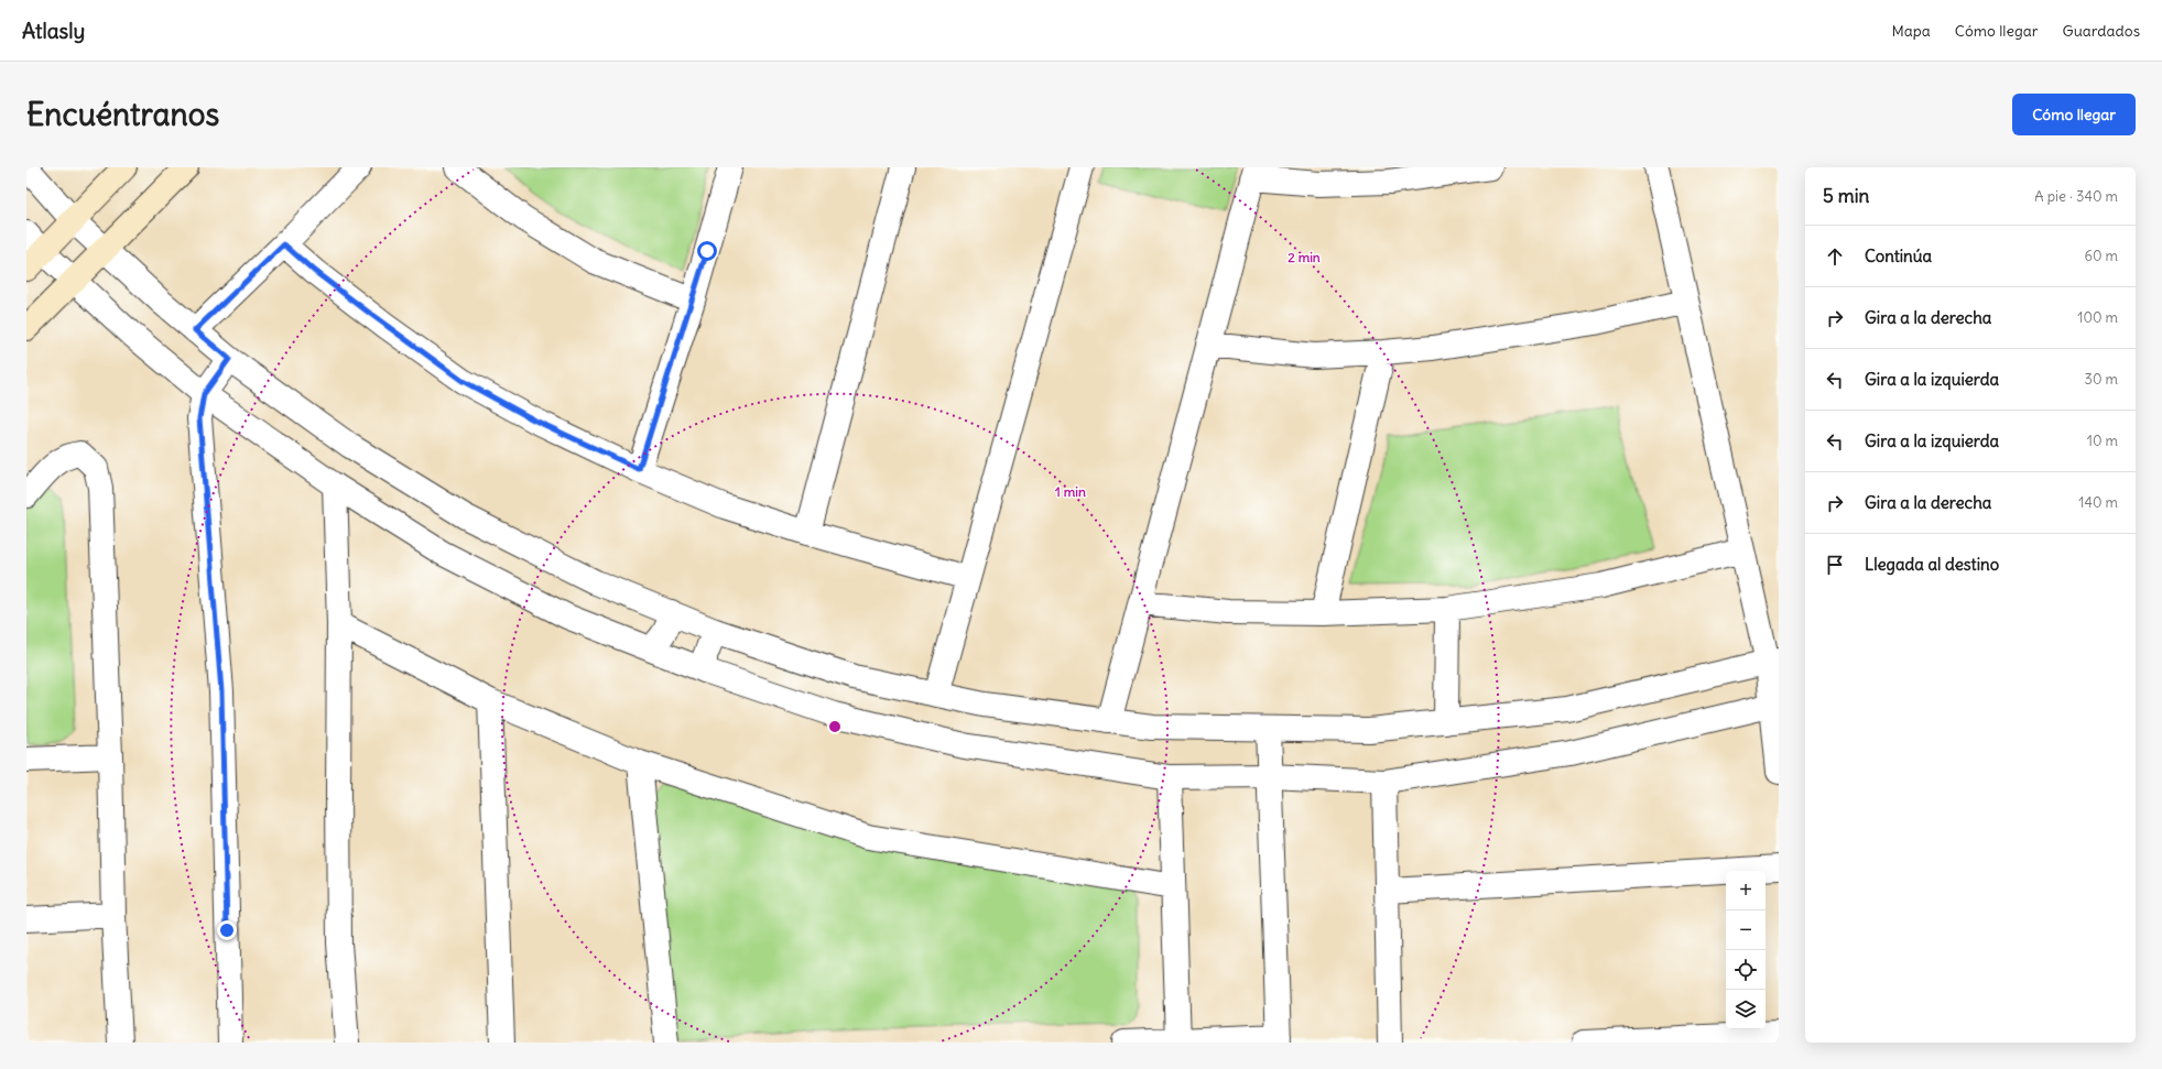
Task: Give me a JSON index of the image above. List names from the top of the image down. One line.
{"page":{"header":"Atlasly","nav":["Mapa","Cómo llegar","Guardados"],"buttons":"Cómo llegar","title":"Encuéntranos","heading":["5 min","A pie · 340 m"],"list":[["Continúa","60 m"],["Gira a la derecha","100 m"],["Gira a la izquierda","30 m"],["Gira a la izquierda","10 m"],["Gira a la derecha","140 m"],"Llegada al destino"],"map_buttons":["+","−"]},"rings":["2 min","1 min"]}
